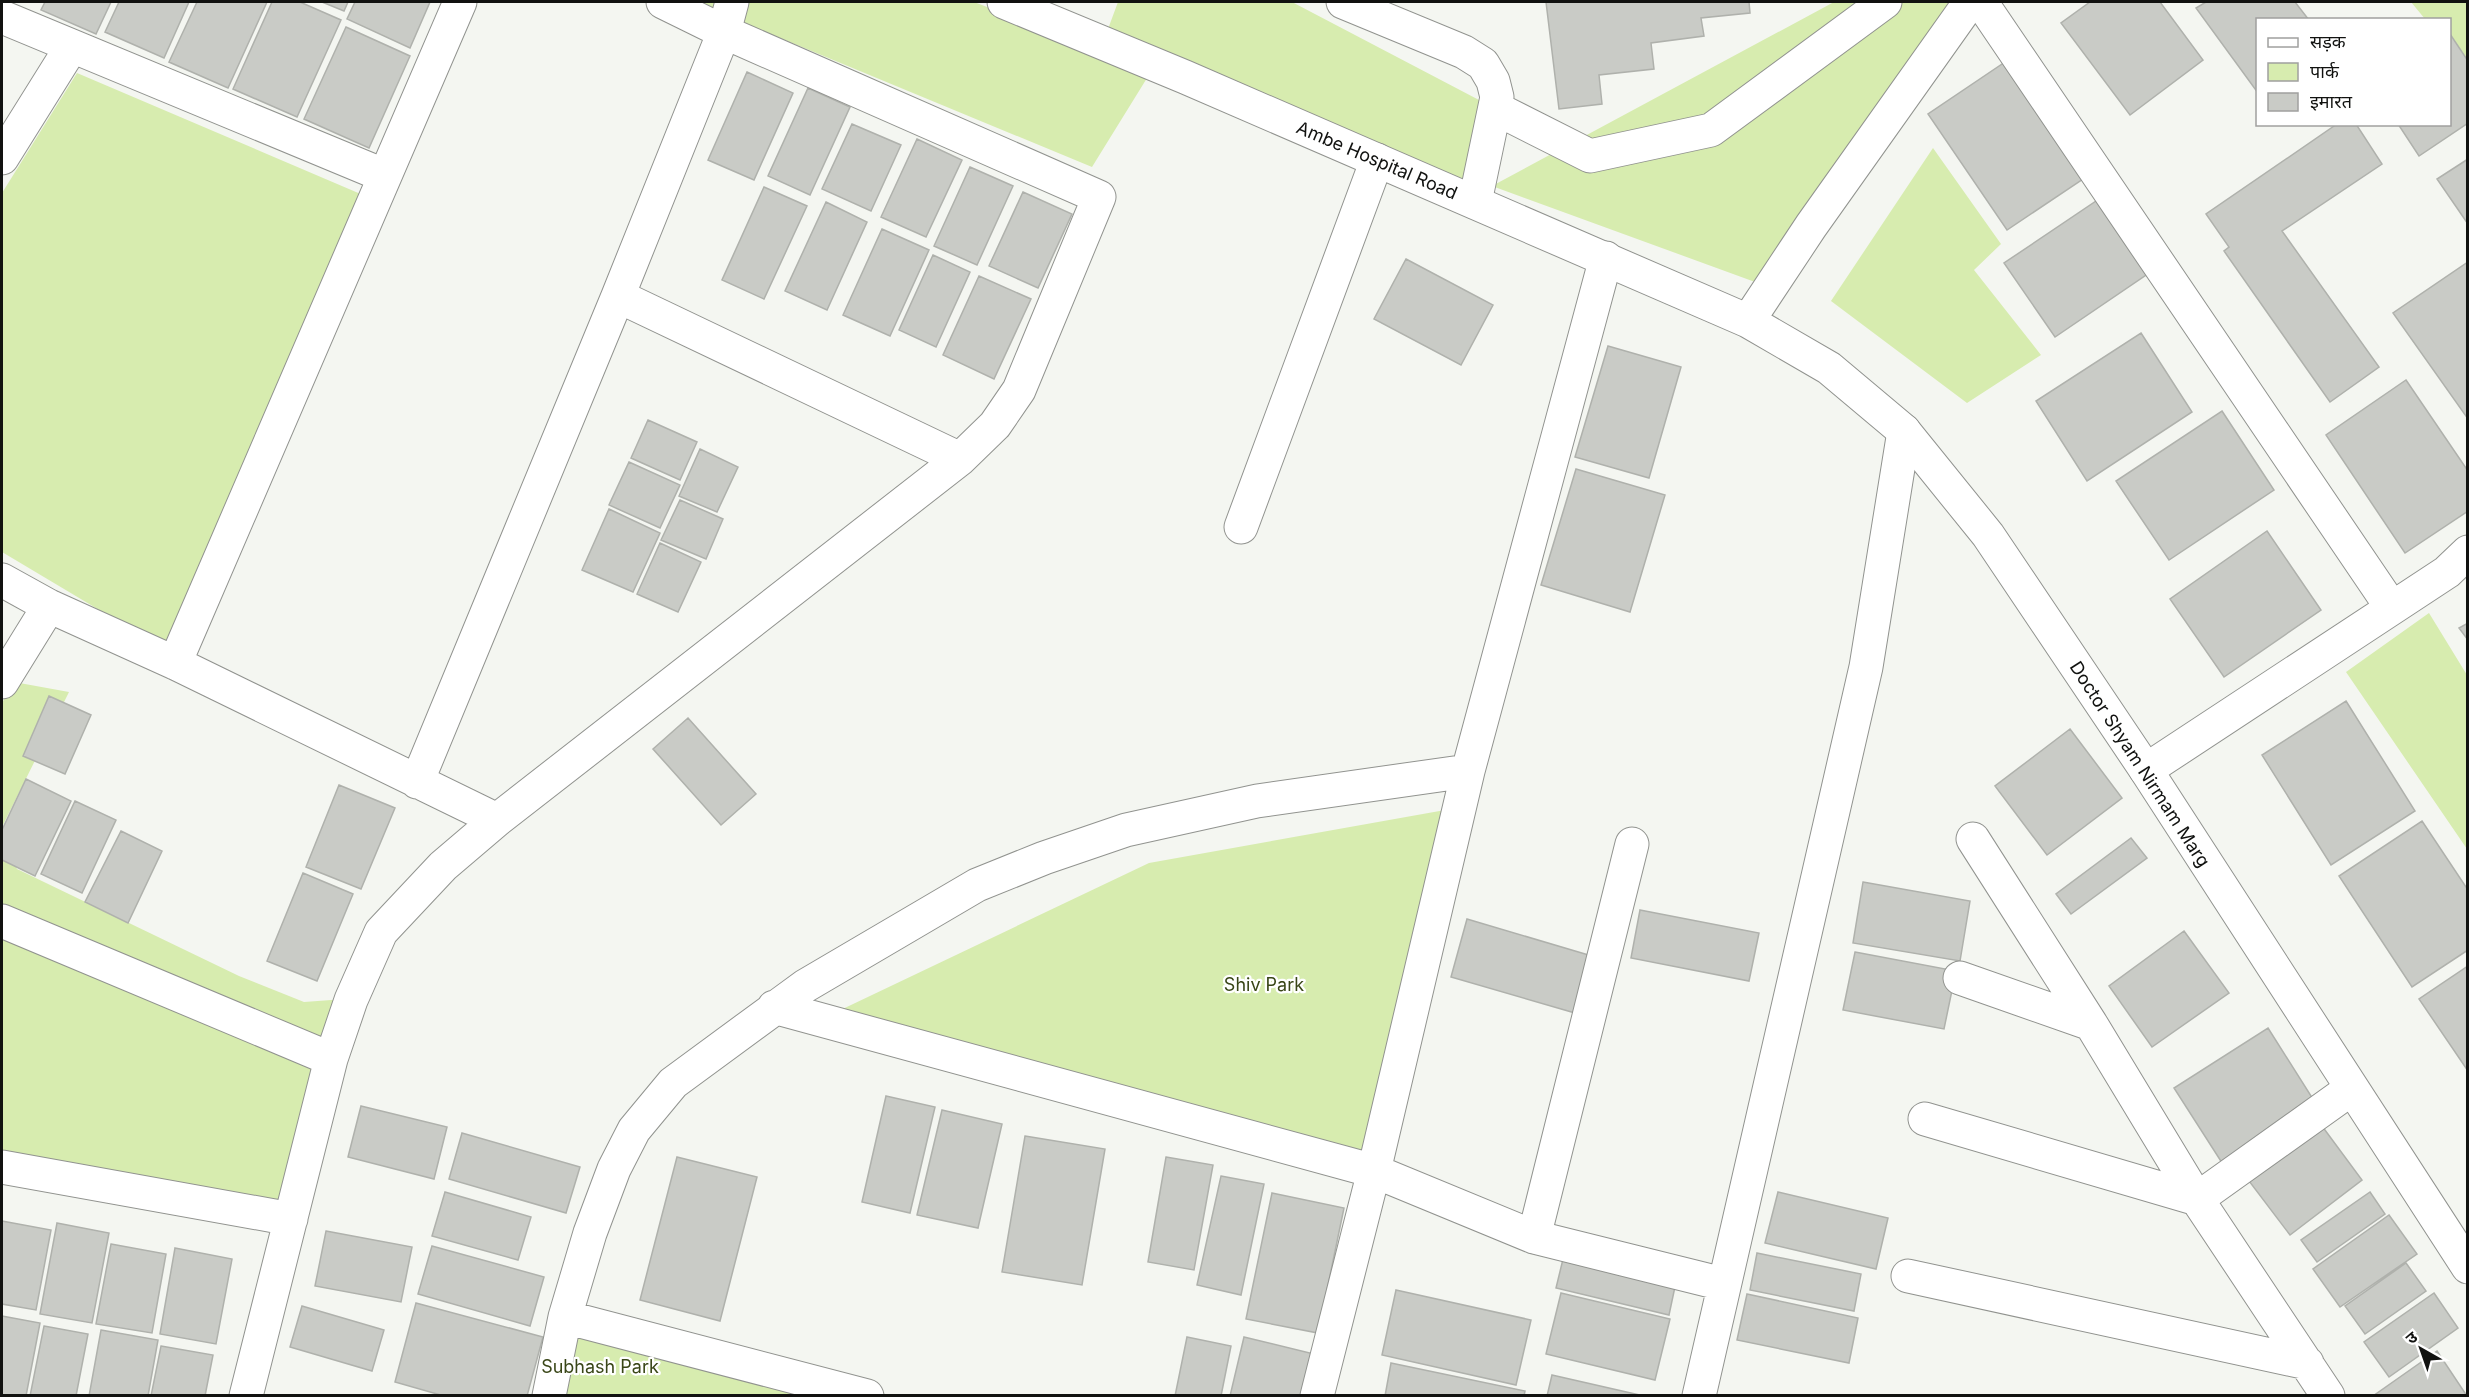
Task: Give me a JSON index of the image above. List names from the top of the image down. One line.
{"streets":{"street":["Ambe Hospital Road","Doctor Shyam Nirmam Marg"]},"crossings":[["Ambe Hospital Road","Doctor Shyam Nirmam Marg"]],"parks":["Shiv Park","Subhash Park"],"legend":["सड़क","पार्क","इमारत"],"north":"top left"}
